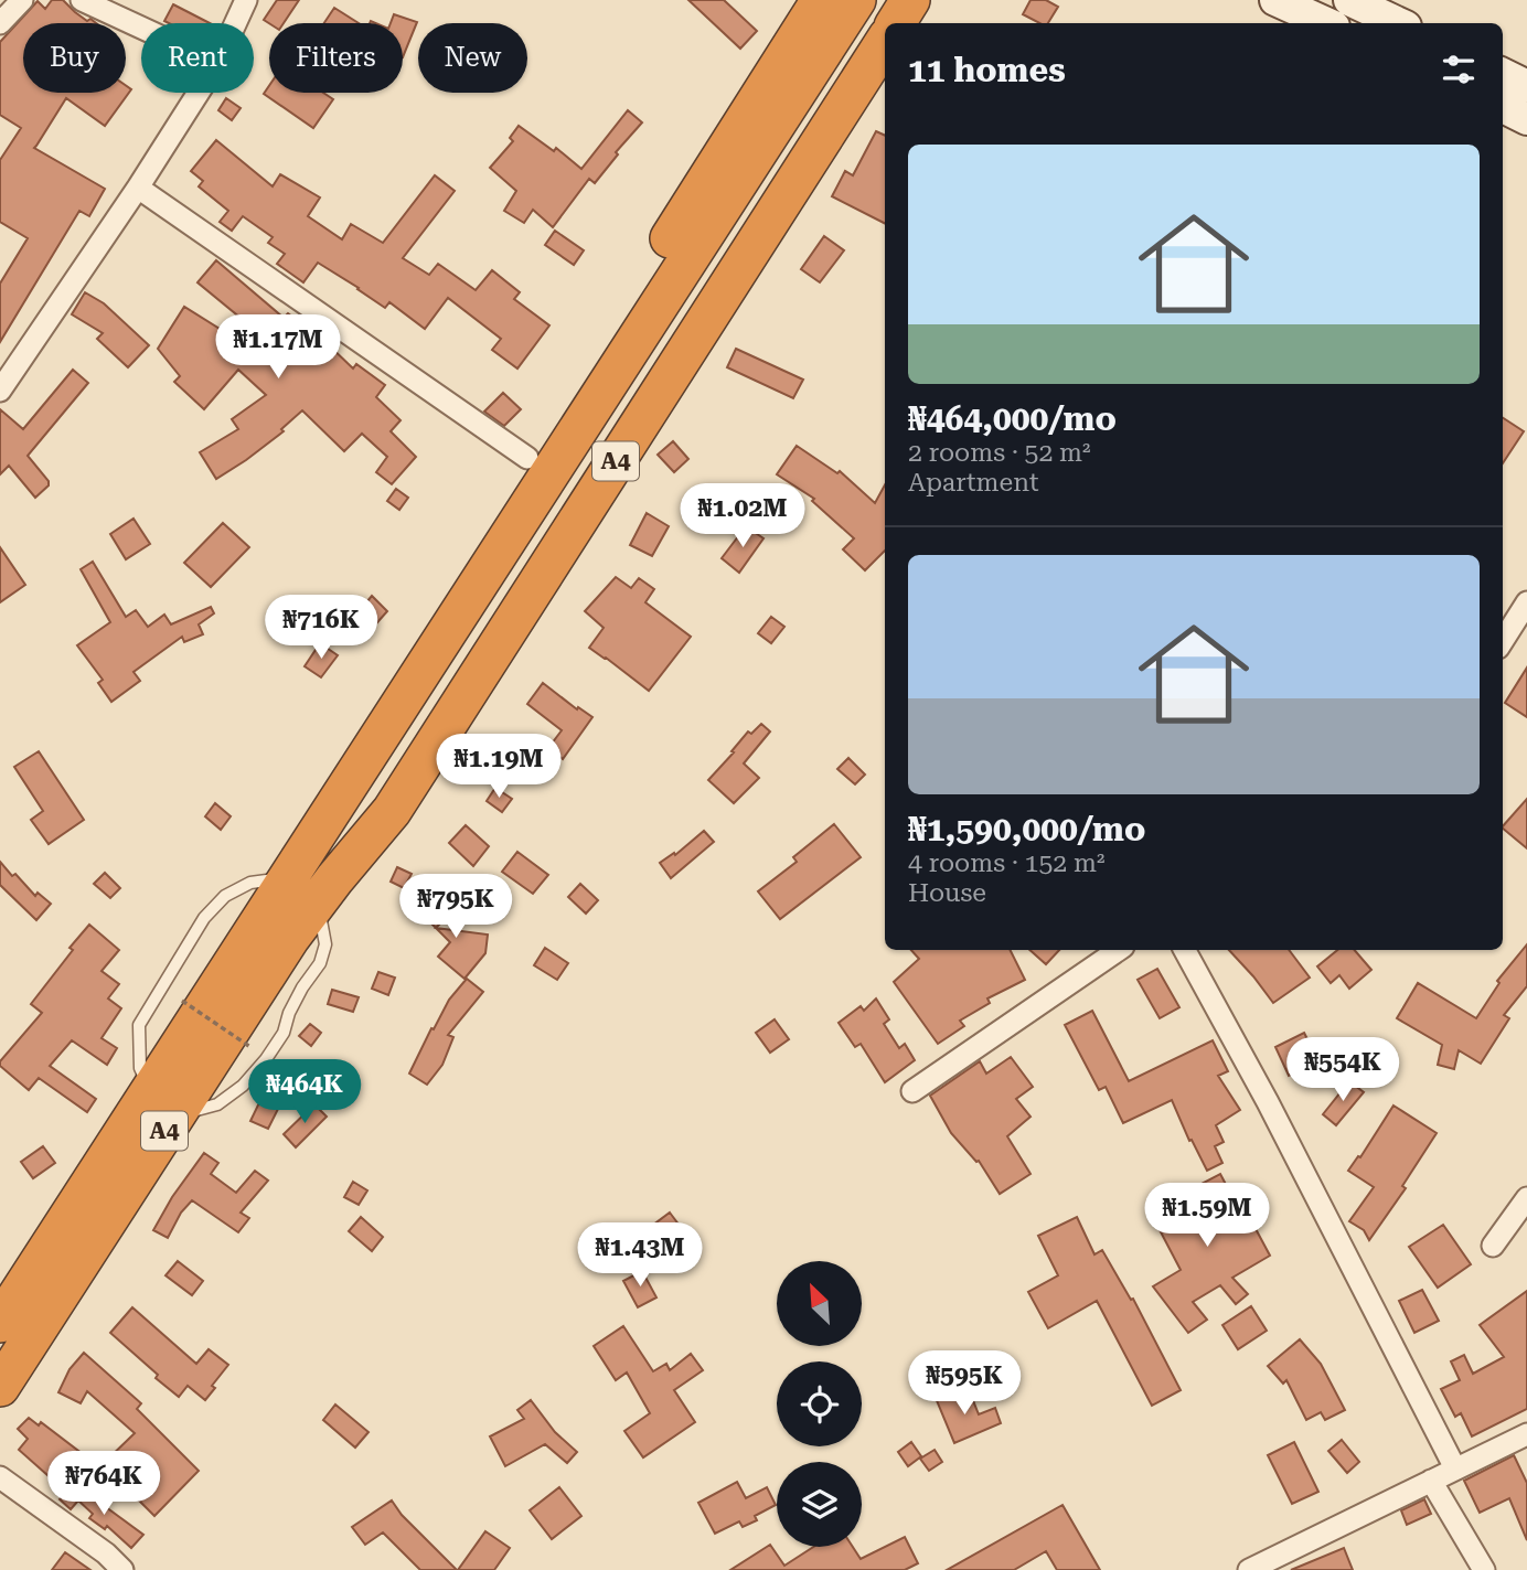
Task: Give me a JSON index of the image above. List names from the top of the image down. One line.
{"streets":{"highway":["A4"]},"north":"top left","page":{"chip":["Buy","Rent","Filters","New"],"heading":"11 homes","list":[{"name":"₦464,000/mo","note":"2 rooms · 52 m² · Apartment"},{"name":"₦1,590,000/mo","note":"4 rooms · 152 m² · House"}],"price":["₦1.17M","₦1.02M","₦716K","₦1.19M","₦795K","₦554K","₦464K","₦1.59M","₦1.43M","₦595K","₦764K"]}}
